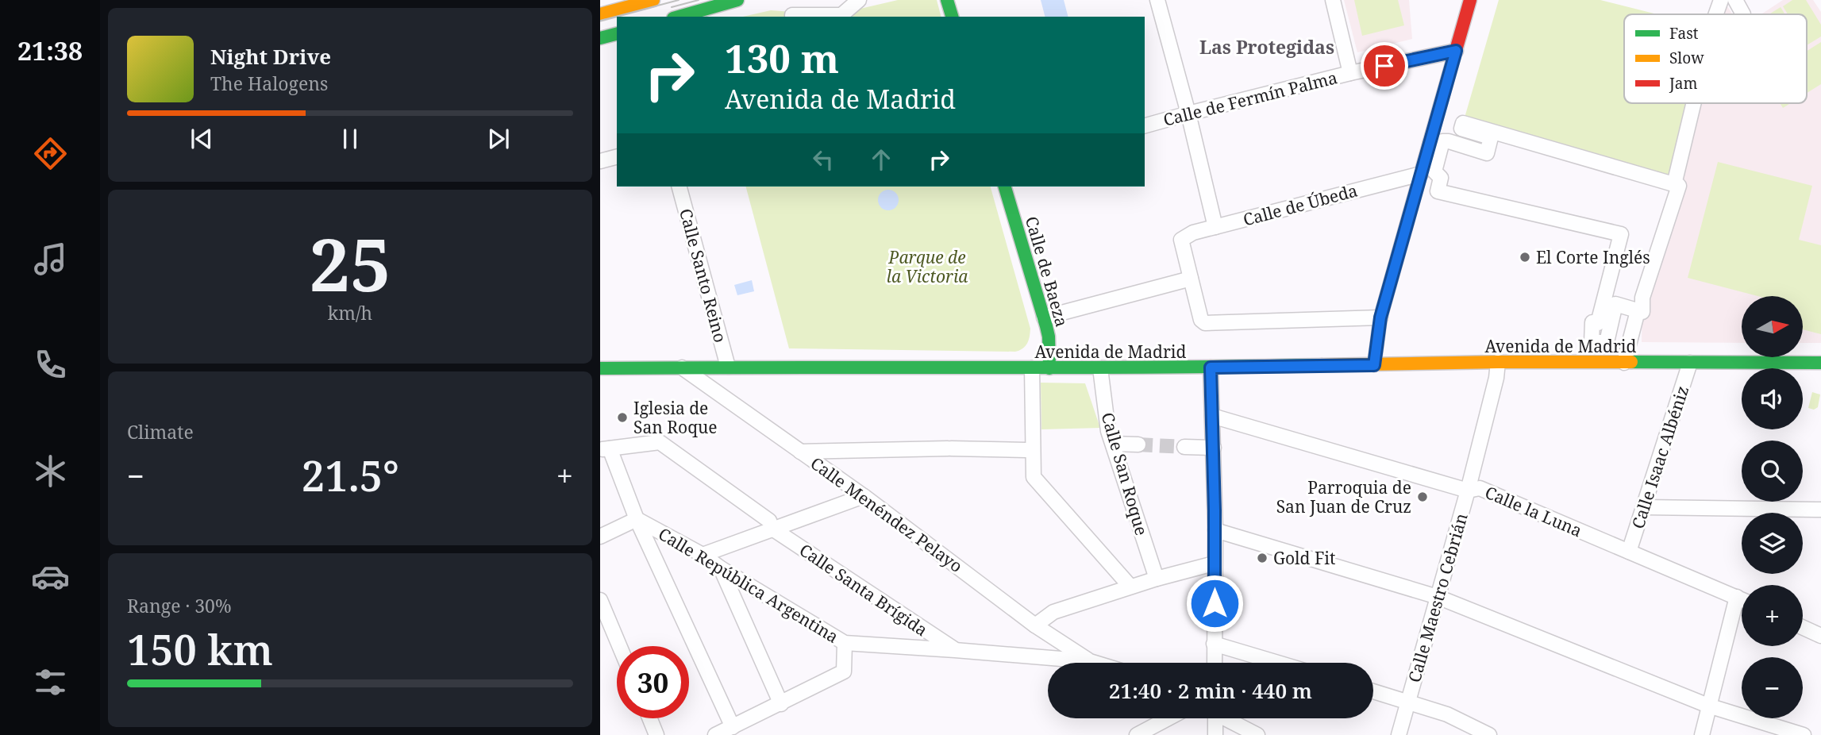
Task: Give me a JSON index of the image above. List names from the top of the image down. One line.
{"streets":{"street":["Calle de Fermín Palma","Calle de Úbeda","Calle de Baeza","Calle Santo Reino","Avenida de Madrid","Calle Isaac Albéniz","Calle San Roque","Calle la Luna","Calle Menéndez Pelayo","Calle República Argentina","Calle Santa Brígida","Calle Maestro Cebrián"]},"crossings":[["Calle de Baeza","Avenida de Madrid"],["Calle Santo Reino","Avenida de Madrid"],["Avenida de Madrid","Calle Isaac Albéniz"],["Avenida de Madrid","Calle San Roque"],["Avenida de Madrid","Calle Menéndez Pelayo"],["Avenida de Madrid","Calle Maestro Cebrián"],["Calle Isaac Albéniz","Calle la Luna"],["Calle la Luna","Calle Maestro Cebrián"],["Calle Menéndez Pelayo","Calle República Argentina"],["Calle República Argentina","Calle Santa Brígida"]],"districts":["Las Protegidas"],"parks":["Parque de la Victoria"],"places":["El Corte Inglés","Iglesia de San Roque","Parroquia de San Juan de Cruz","Gold Fit"],"legend":["Fast","Slow","Jam"],"north":"right","page":{"tabs":"21:38","turn":["130 m","Avenida de Madrid"],"song":["Night Drive","The Halogens"],"tile":[["25","km/h"],"Climate",["Range · 30%","150 km"]],"map_buttons":["+","−"],"heat":["−","21.5°","+"],"limit":"30","trip":"21:40 · 2 min · 440 m"}}
